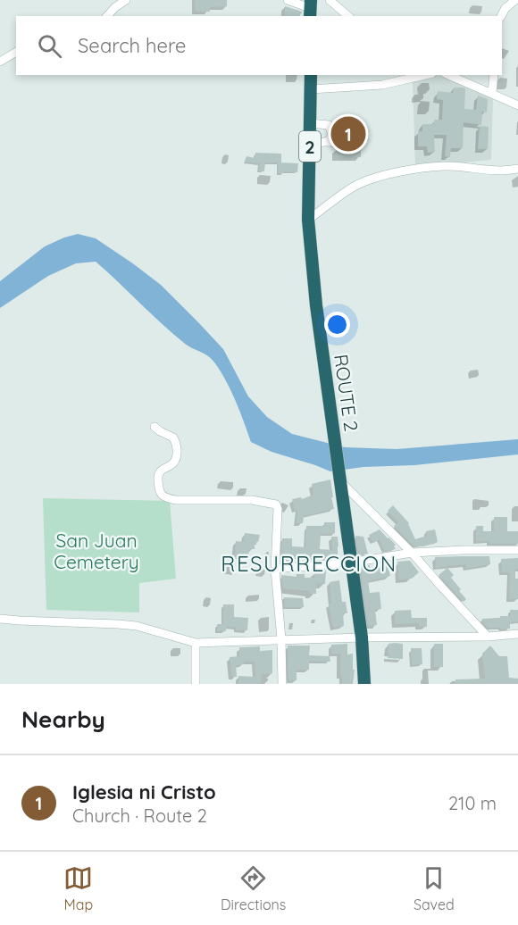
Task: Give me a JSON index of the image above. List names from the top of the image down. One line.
{"streets":{"highway":["2","ROUTE 2"]},"districts":["RESURRECCION"],"parks":["San Juan Cemetery"],"page":{"search":"Search here","pins":"1","heading":"Nearby","list":[{"mark":"1","name":"Iglesia ni Cristo","note":"Church · Route 2","value":"210 m"}],"nav":["Map","Directions","Saved"]}}
